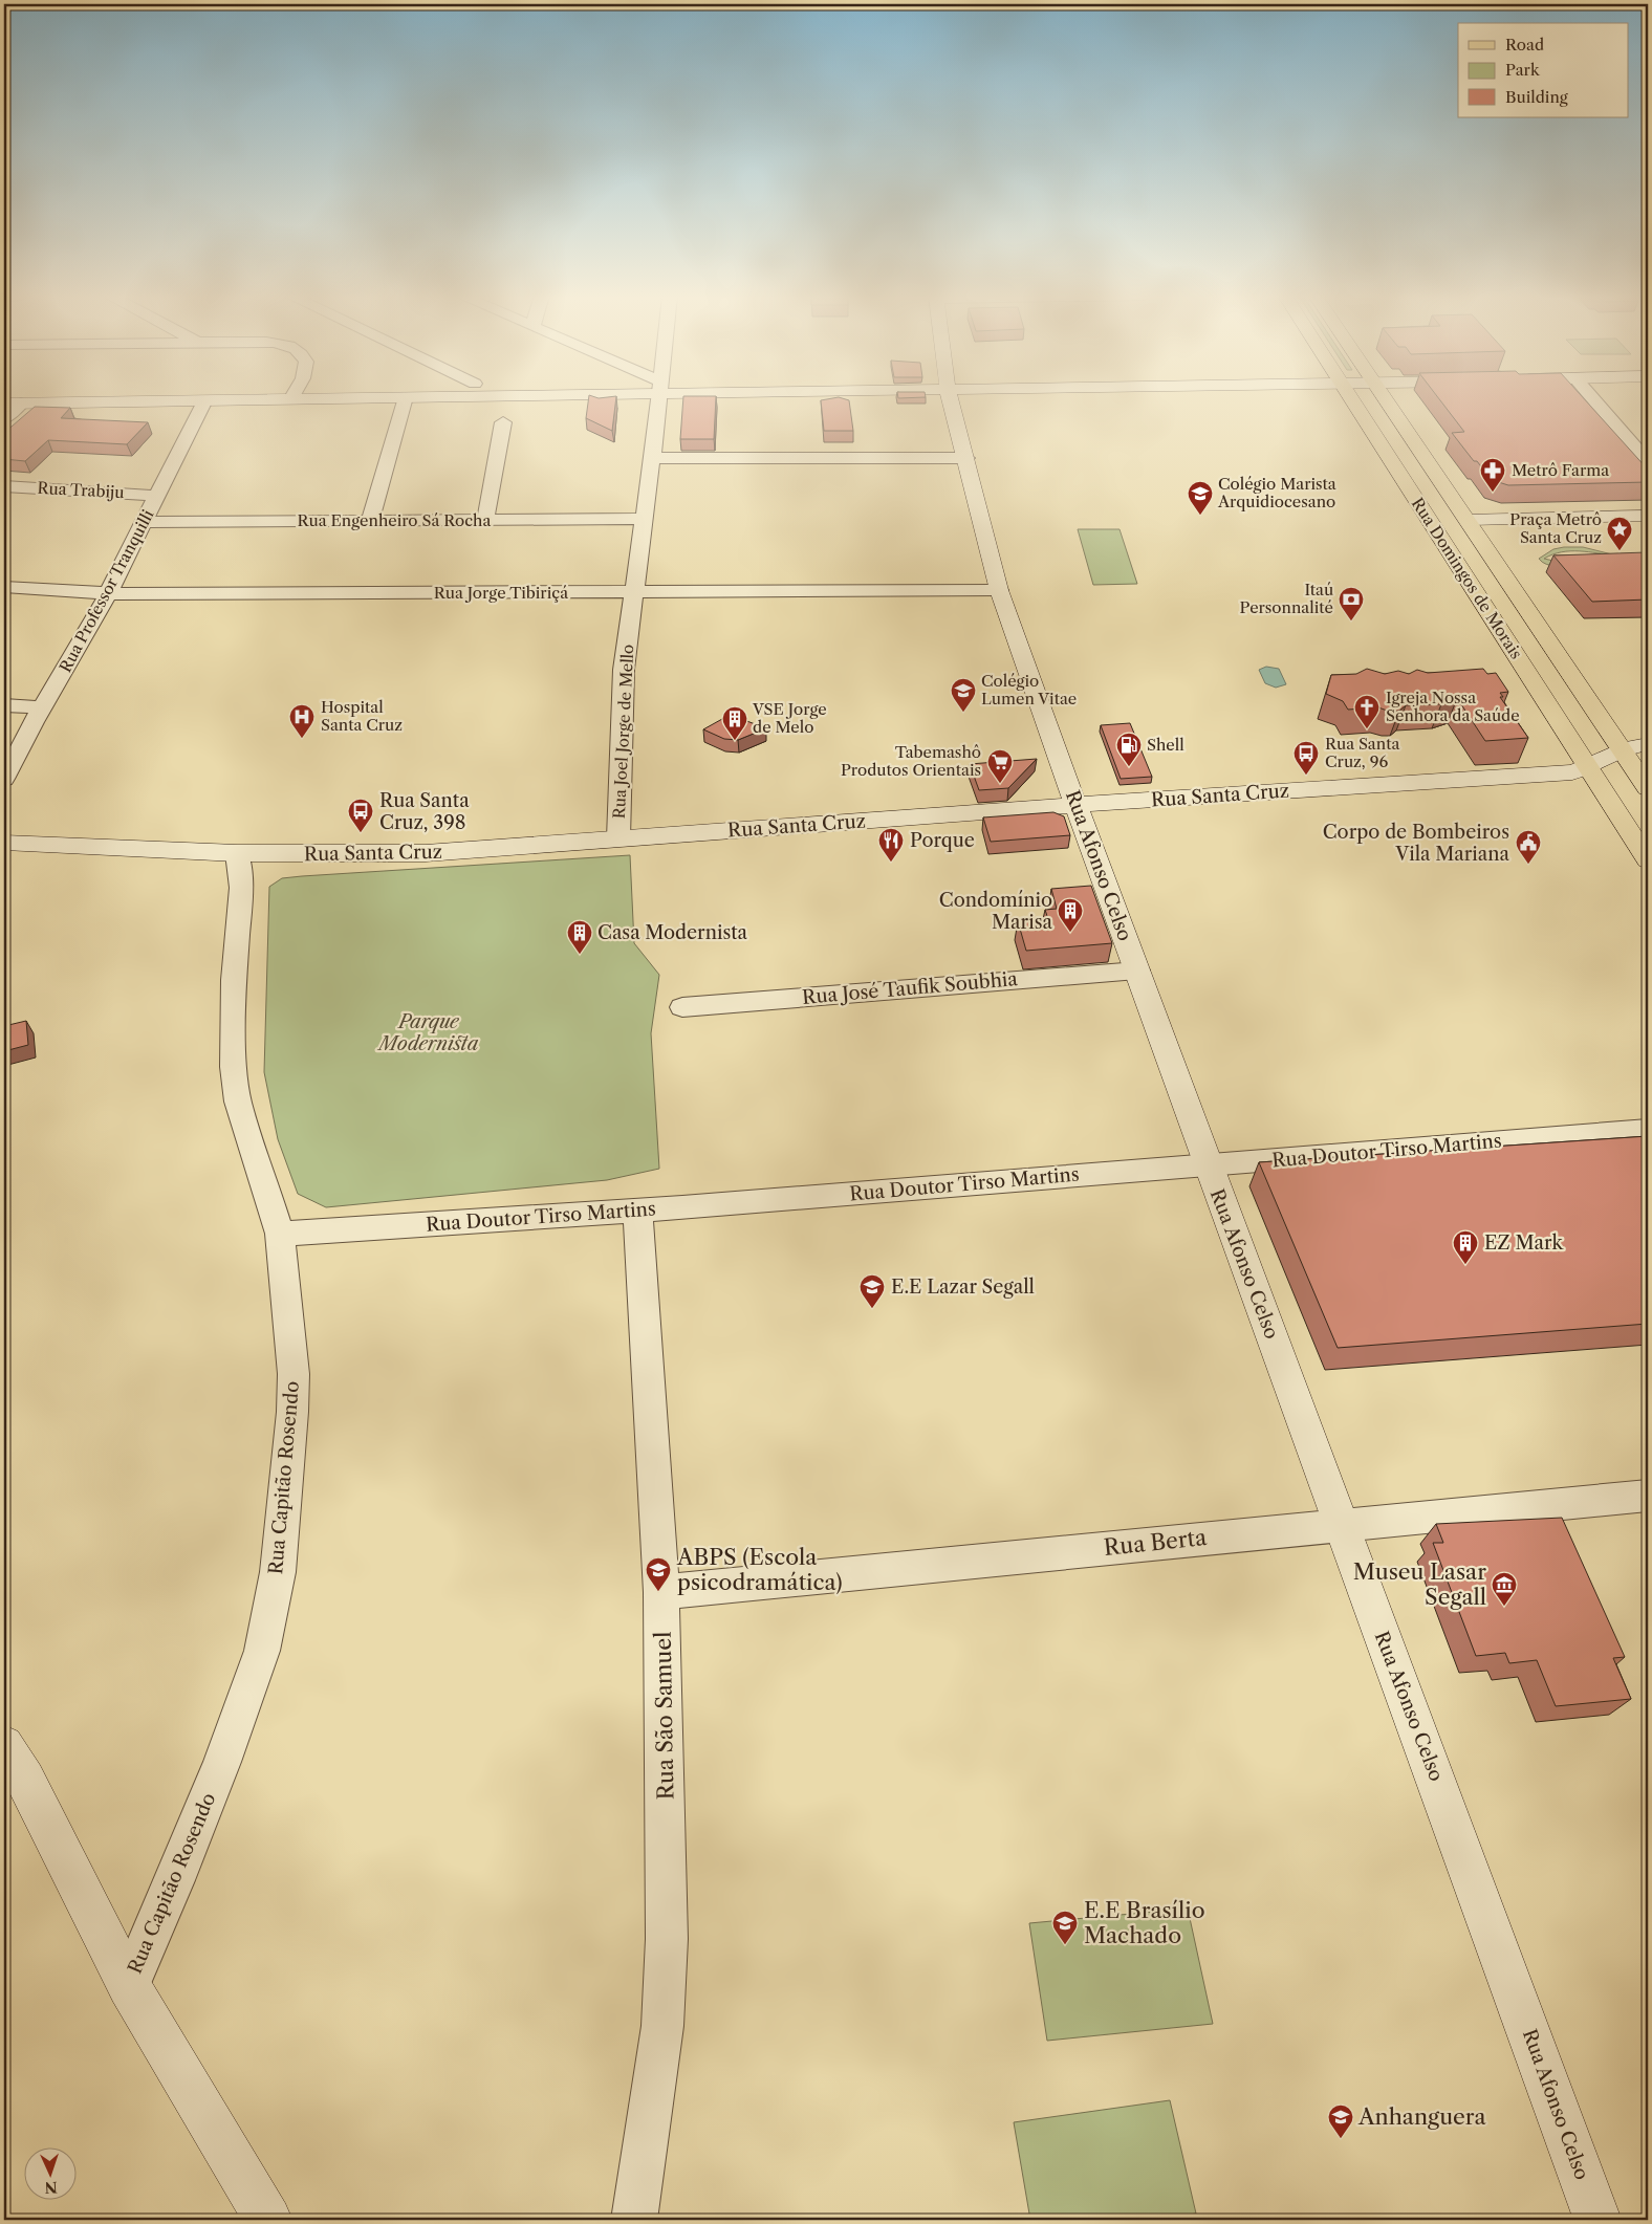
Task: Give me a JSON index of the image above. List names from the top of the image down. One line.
{"streets":{"main road":["Rua Domingos de Morais"],"street":["Rua Trabiju","Rua Engenheiro Sá Rocha","Rua Professor Tranquilli","Rua Jorge Tibiriçá","Rua Joel Jorge de Mello","Rua Santa Cruz","Rua Afonso Celso","Rua José Taufik Soubhia","Rua Doutor Tirso Martins","Rua Capitão Rosendo","Rua Berta","Rua São Samuel"]},"crossings":[["Rua Trabiju","Rua Professor Tranquilli"],["Rua Engenheiro Sá Rocha","Rua Professor Tranquilli"],["Rua Engenheiro Sá Rocha","Rua Joel Jorge de Mello"],["Rua Domingos de Morais","Rua Santa Cruz"],["Rua Professor Tranquilli","Rua Jorge Tibiriçá"],["Rua Jorge Tibiriçá","Rua Joel Jorge de Mello"],["Rua Jorge Tibiriçá","Rua Afonso Celso"],["Rua Joel Jorge de Mello","Rua Santa Cruz"],["Rua Santa Cruz","Rua Afonso Celso"],["Rua Santa Cruz","Rua Capitão Rosendo"],["Rua Afonso Celso","Rua José Taufik Soubhia"],["Rua Afonso Celso","Rua Doutor Tirso Martins"],["Rua Afonso Celso","Rua Berta"],["Rua Doutor Tirso Martins","Rua Capitão Rosendo"],["Rua Doutor Tirso Martins","Rua São Samuel"],["Rua Berta","Rua São Samuel"]],"parks":["Parque Modernista"],"places":{"pharmacy":["Metrô Farma"],"school or university":["Colégio Marista Arquidiocesano","Colégio Lumen Vitae","E.E Lazar Segall","ABPS (Escola psicodramática)","E.E Brasílio Machado","Anhanguera"],"place":["Praça Metrô Santa Cruz"],"bank":["Itaú Personnalité"],"church":["Igreja Nossa Senhora da Saúde"],"hospital":["Hospital Santa Cruz"],"building":["VSE Jorge de Melo","Condomínio Marisa","Casa Modernista","EZ Mark"],"fuel station":["Shell"],"bus stop":["Rua Santa Cruz, 96","Rua Santa Cruz, 398"],"supermarket":["Tabemashô Produtos Orientais"],"restaurant":["Porque"],"public building":["Corpo de Bombeiros Vila Mariana"],"museum":["Museu Lasar Segall"]},"legend":["Road","Park","Building"],"north":"bottom"}
